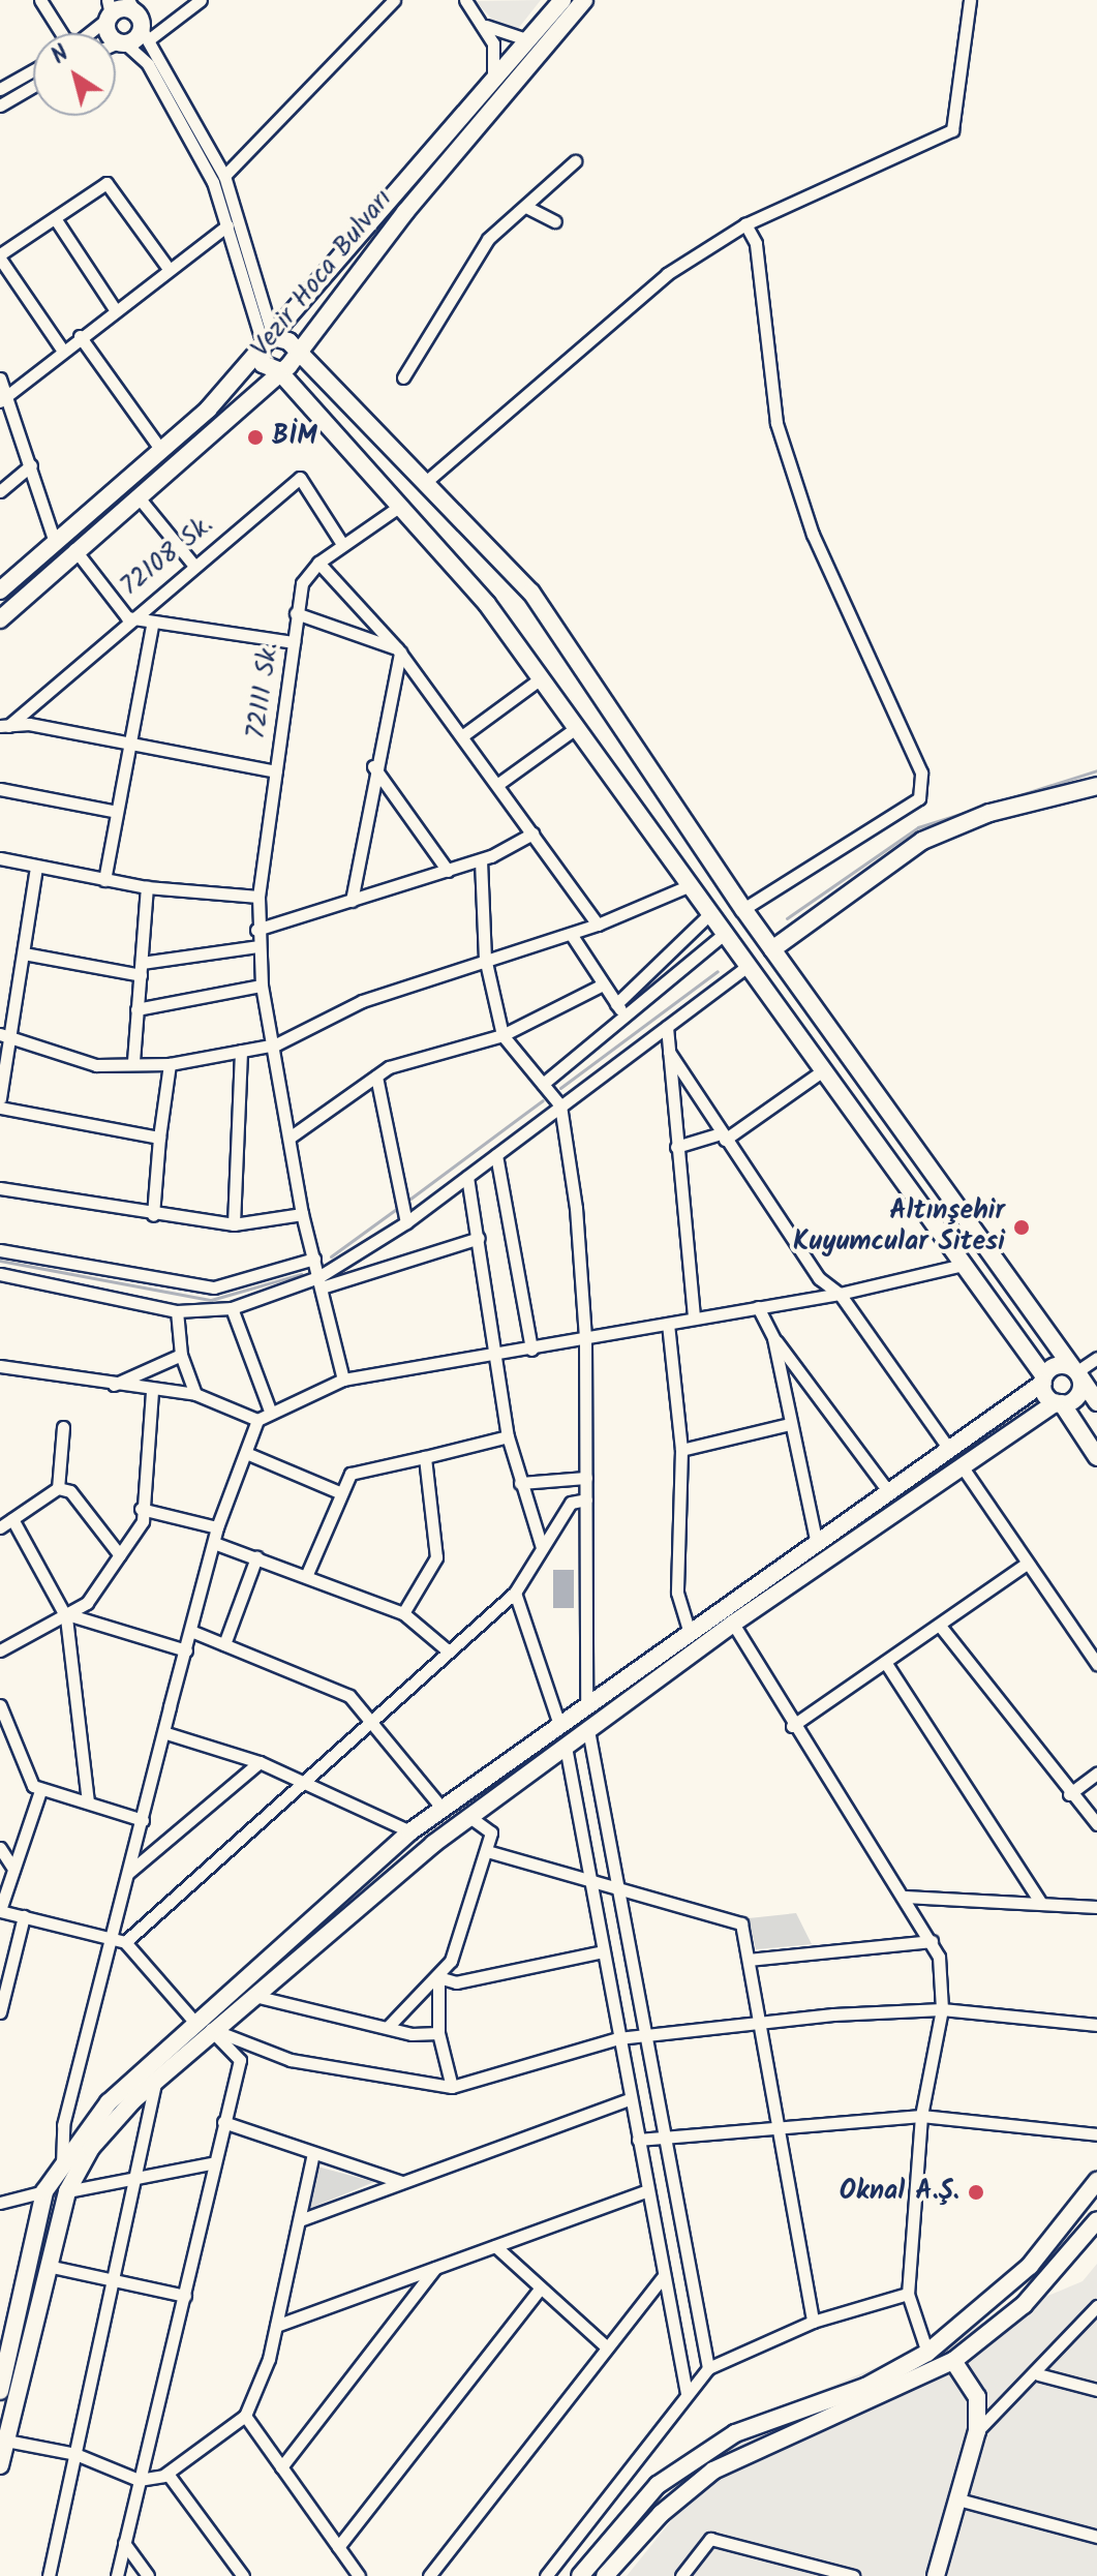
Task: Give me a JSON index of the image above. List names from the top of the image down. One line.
{"streets":{"main road":["Vezir Hoca Bulvarı"],"street":["72108 Sk.","72111 Sk."]},"crossings":[["72108 Sk.","72111 Sk."]],"places":["BİM","Altınşehir Kuyumcular Sitesi","Oknal A.Ş."],"north":"top left"}
